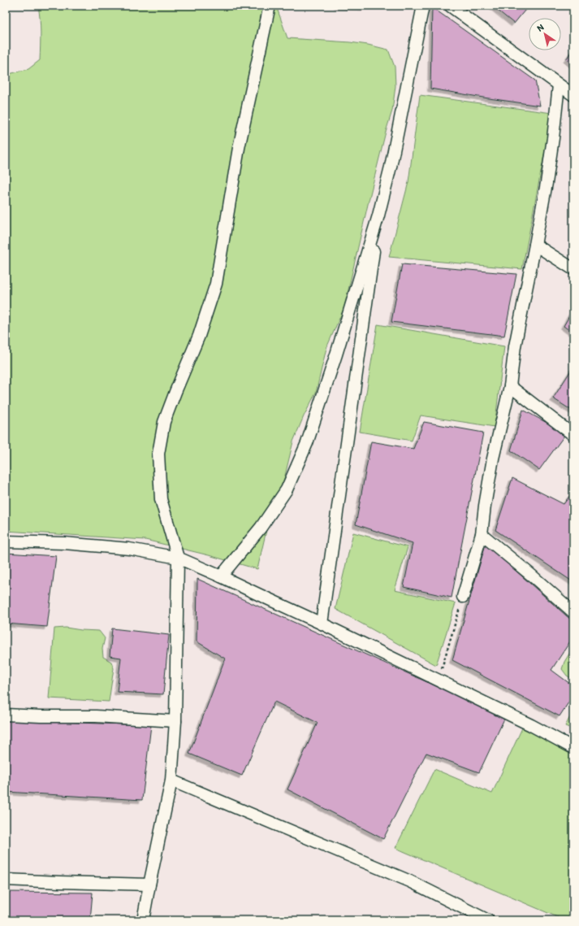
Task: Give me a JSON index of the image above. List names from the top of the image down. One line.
{"north":"top left"}
